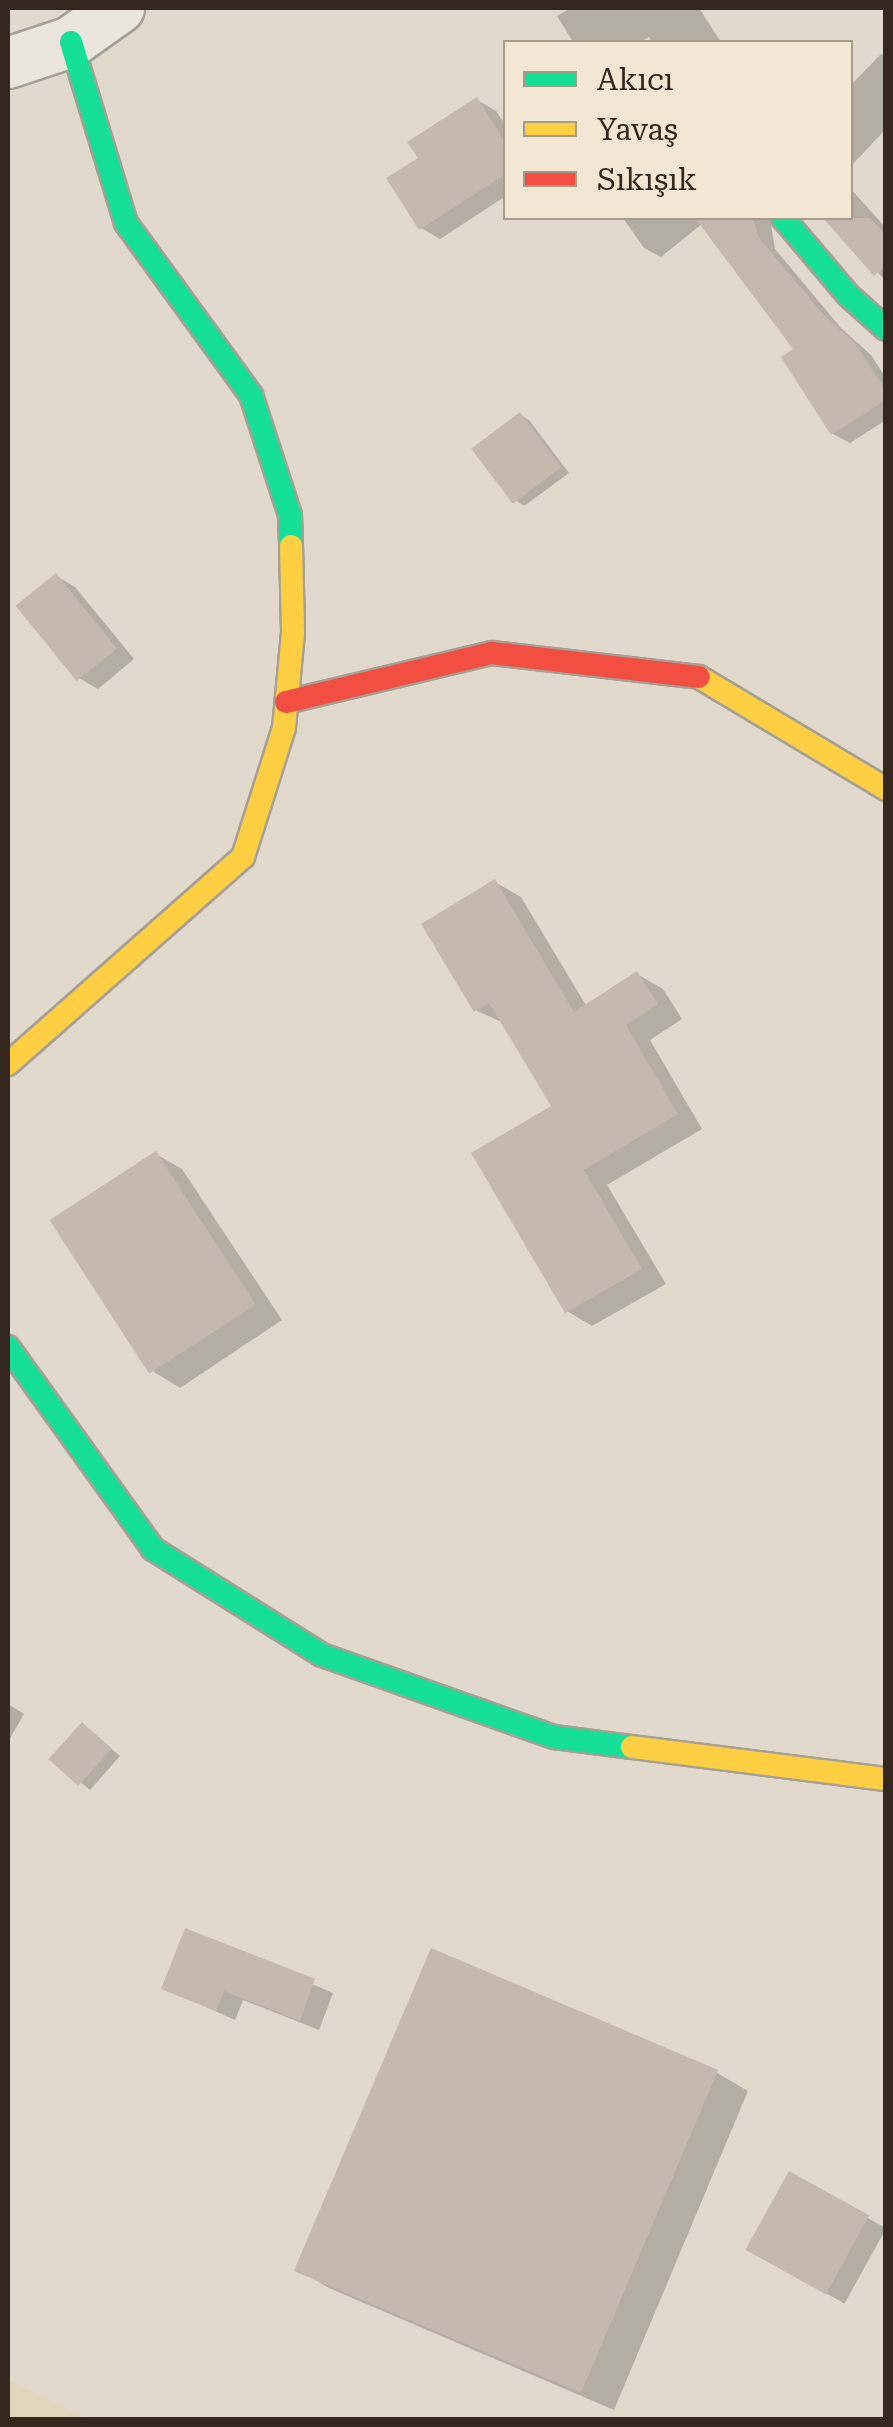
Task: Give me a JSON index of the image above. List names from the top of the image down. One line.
{"legend":["Akıcı","Yavaş","Sıkışık"]}
